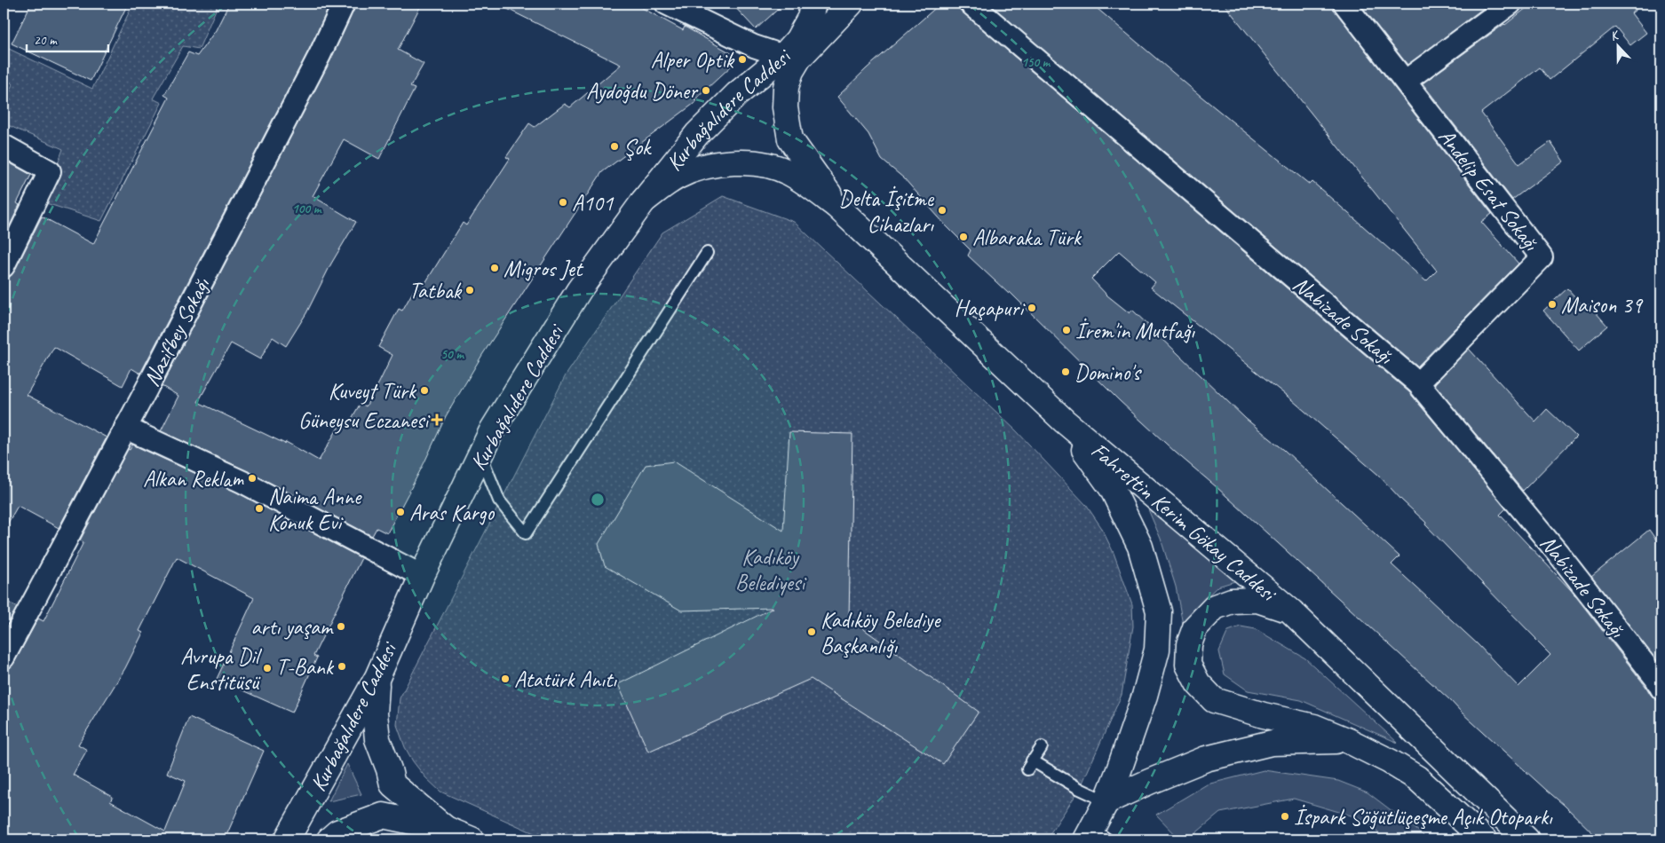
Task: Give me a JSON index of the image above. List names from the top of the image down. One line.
{"streets":{"main road":["Kurbağalıdere Caddesi","Fahrettin Kerim Gökay Caddesi"],"street":["Andelip Esat Sokağı","Nabizade Sokağı","Nazifbey Sokağı"]},"crossings":[["Kurbağalıdere Caddesi","Fahrettin Kerim Gökay Caddesi"],["Andelip Esat Sokağı","Nabizade Sokağı"]],"parks":["Kadıköy Belediyesi"],"places":{"other":["Alper Optik","Aydoğdu Döner","Şok","A101","Delta İşitme Cihazları","Albaraka Türk","Migros Jet","Tatbak","Maison 39","Haçapuri","İrem'in Mutfağı","Domino's","Kuveyt Türk","Alkan Reklam","Naima Anne Konuk Evi","Aras Kargo","artı yaşam","Kadıköy Belediye Başkanlığı","T-Bank","Avrupa Dil Enstitüsü","Atatürk Anıtı","İspark Söğütlüçeşme Açık Otoparkı"],"health":["Güneysu Eczanesi"]},"scale_bar":"20 m","north":"top","rings":["150 m","100 m","50 m"]}
